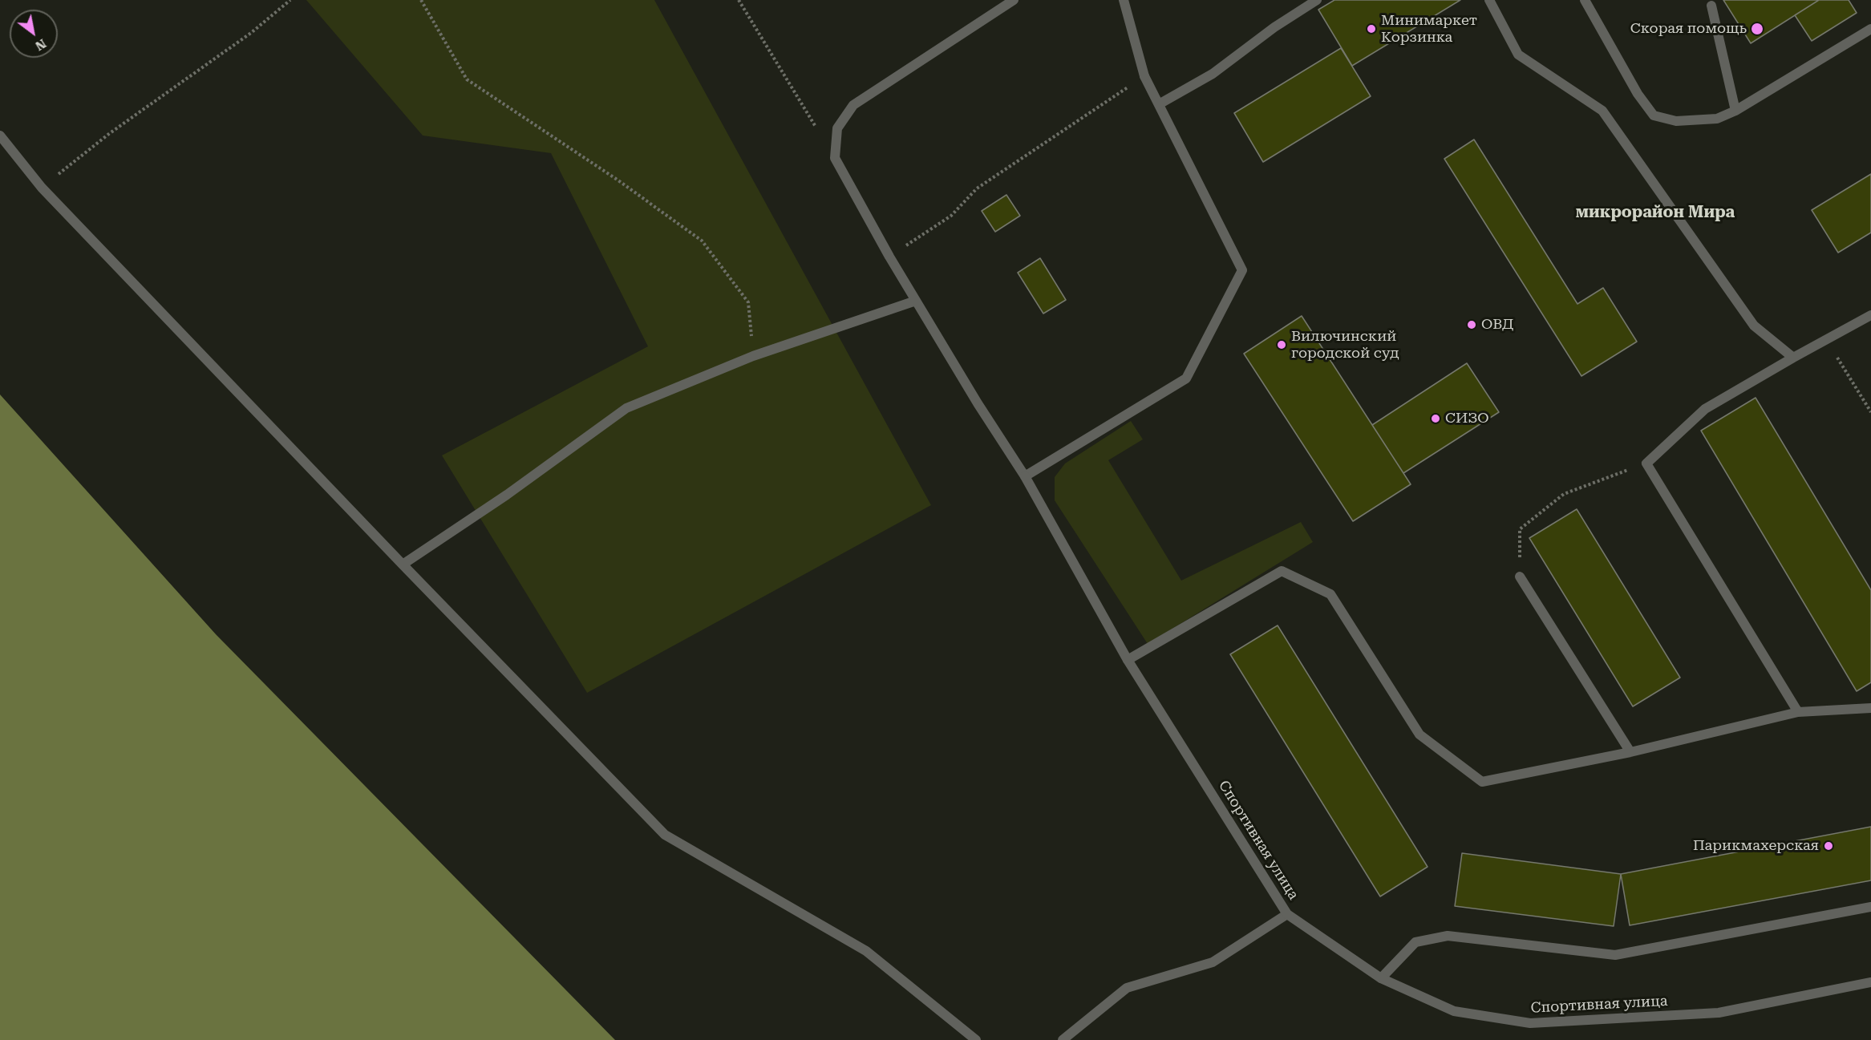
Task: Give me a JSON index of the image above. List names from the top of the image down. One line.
{"streets":{"street":["Спортивная улица"]},"districts":["микрорайон Мира"],"places":["Минимаркет Корзинка","Скорая помощь","ОВД","Вилючинский городской суд","СИЗО","Парикмахерская"],"north":"bottom right"}
